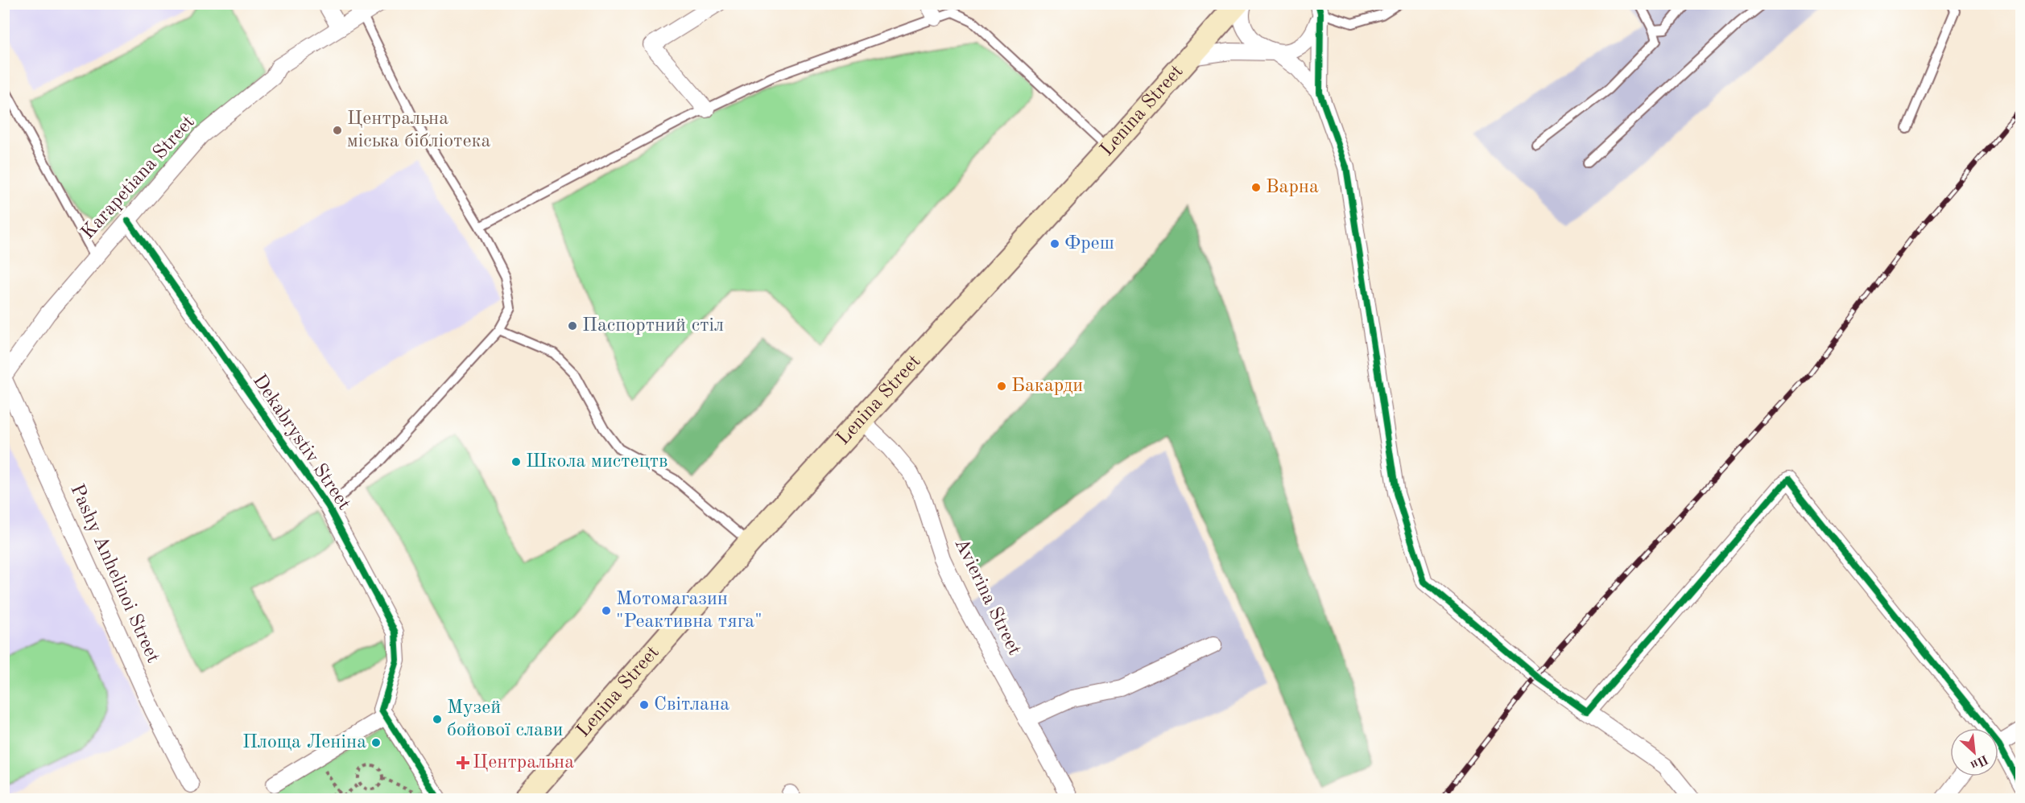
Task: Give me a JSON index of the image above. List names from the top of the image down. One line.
{"streets":{"main road":["Lenina Street"],"street":["Karapetiana Street","Dekabrystiv Street","Pashy Anhelinoi Street","Avierina Street"]},"crossings":[["Lenina Street","Avierina Street"],["Karapetiana Street","Dekabrystiv Street"],["Karapetiana Street","Pashy Anhelinoi Street"]],"places":{"other":["Центральна міська бібліотека","Варна","Фреш","Паспортний стіл","Бакарди","Школа мистецтв","Мотомагазин \"Реактивна тяга\"","Світлана","Музей бойової слави","Площа Леніна"],"health":["Центральна"]},"north":"bottom right"}
